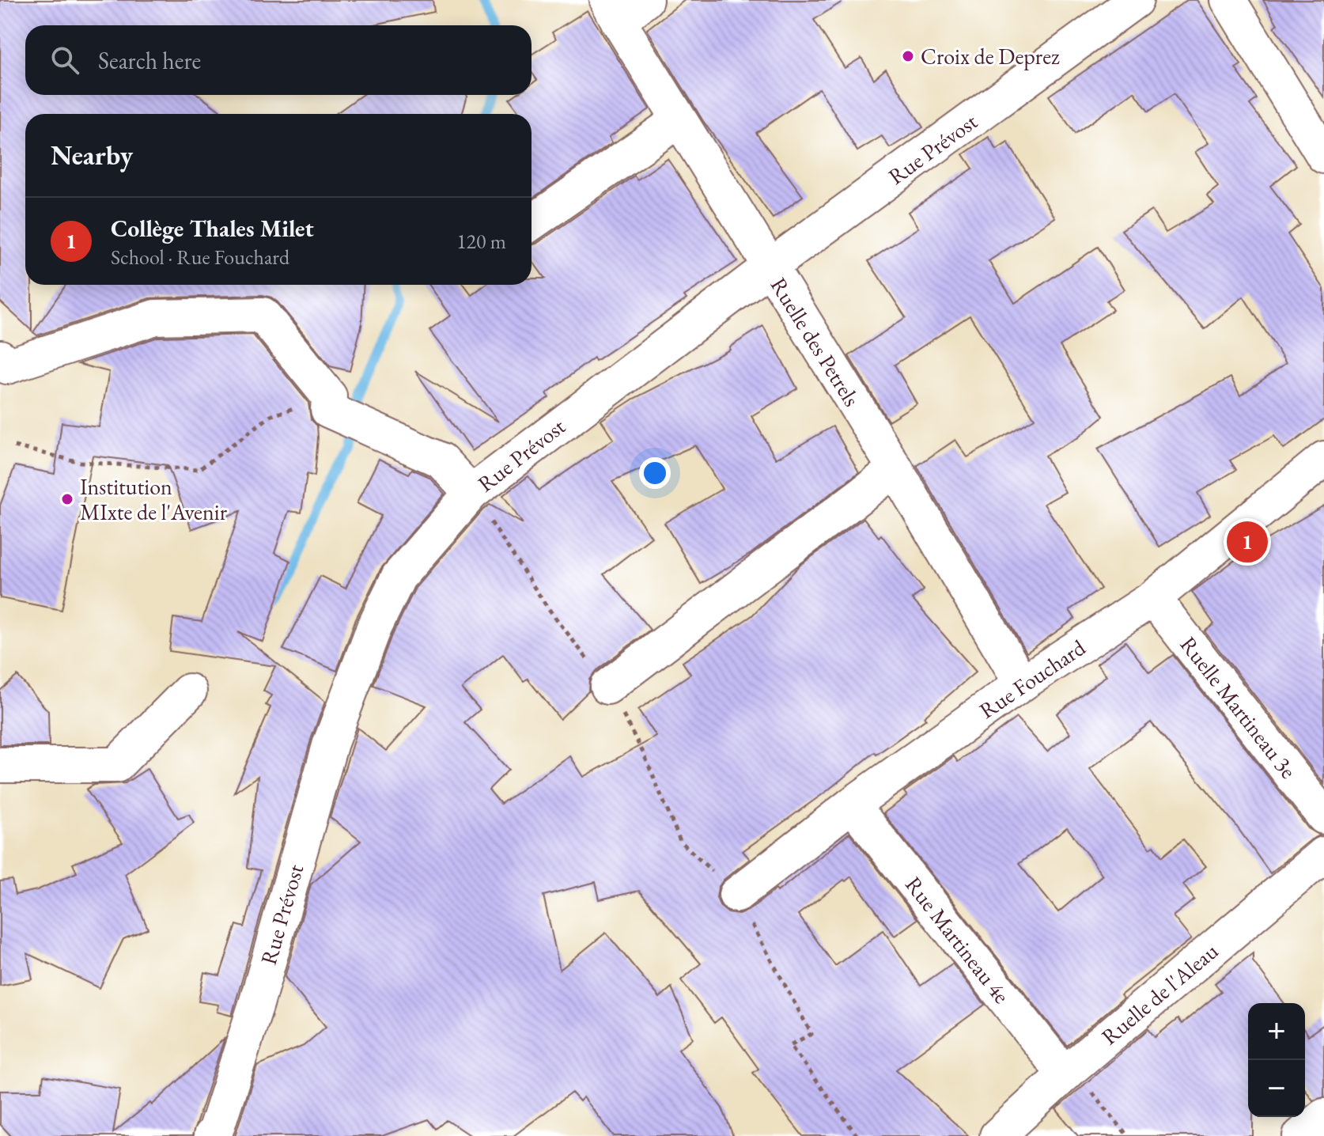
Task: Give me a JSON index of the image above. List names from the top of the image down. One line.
{"streets":{"street":["Rue Prévost","Ruelle des Petrels","Rue Fouchard","Ruelle Martineau 3e","Rue Martineau 4e","Ruelle de l'Aleau"]},"crossings":[["Rue Prévost","Ruelle des Petrels"],["Ruelle des Petrels","Rue Fouchard"],["Rue Fouchard","Ruelle Martineau 3e"],["Rue Fouchard","Rue Martineau 4e"],["Rue Martineau 4e","Ruelle de l'Aleau"]],"places":["Croix de Deprez","Institution MIxte de l'Avenir"],"page":{"search":"Search here","heading":"Nearby","list":[{"mark":"1","name":"Collège Thales Milet","note":"School · Rue Fouchard","value":"120 m"}],"pins":"1","map_buttons":["+","−"]}}
